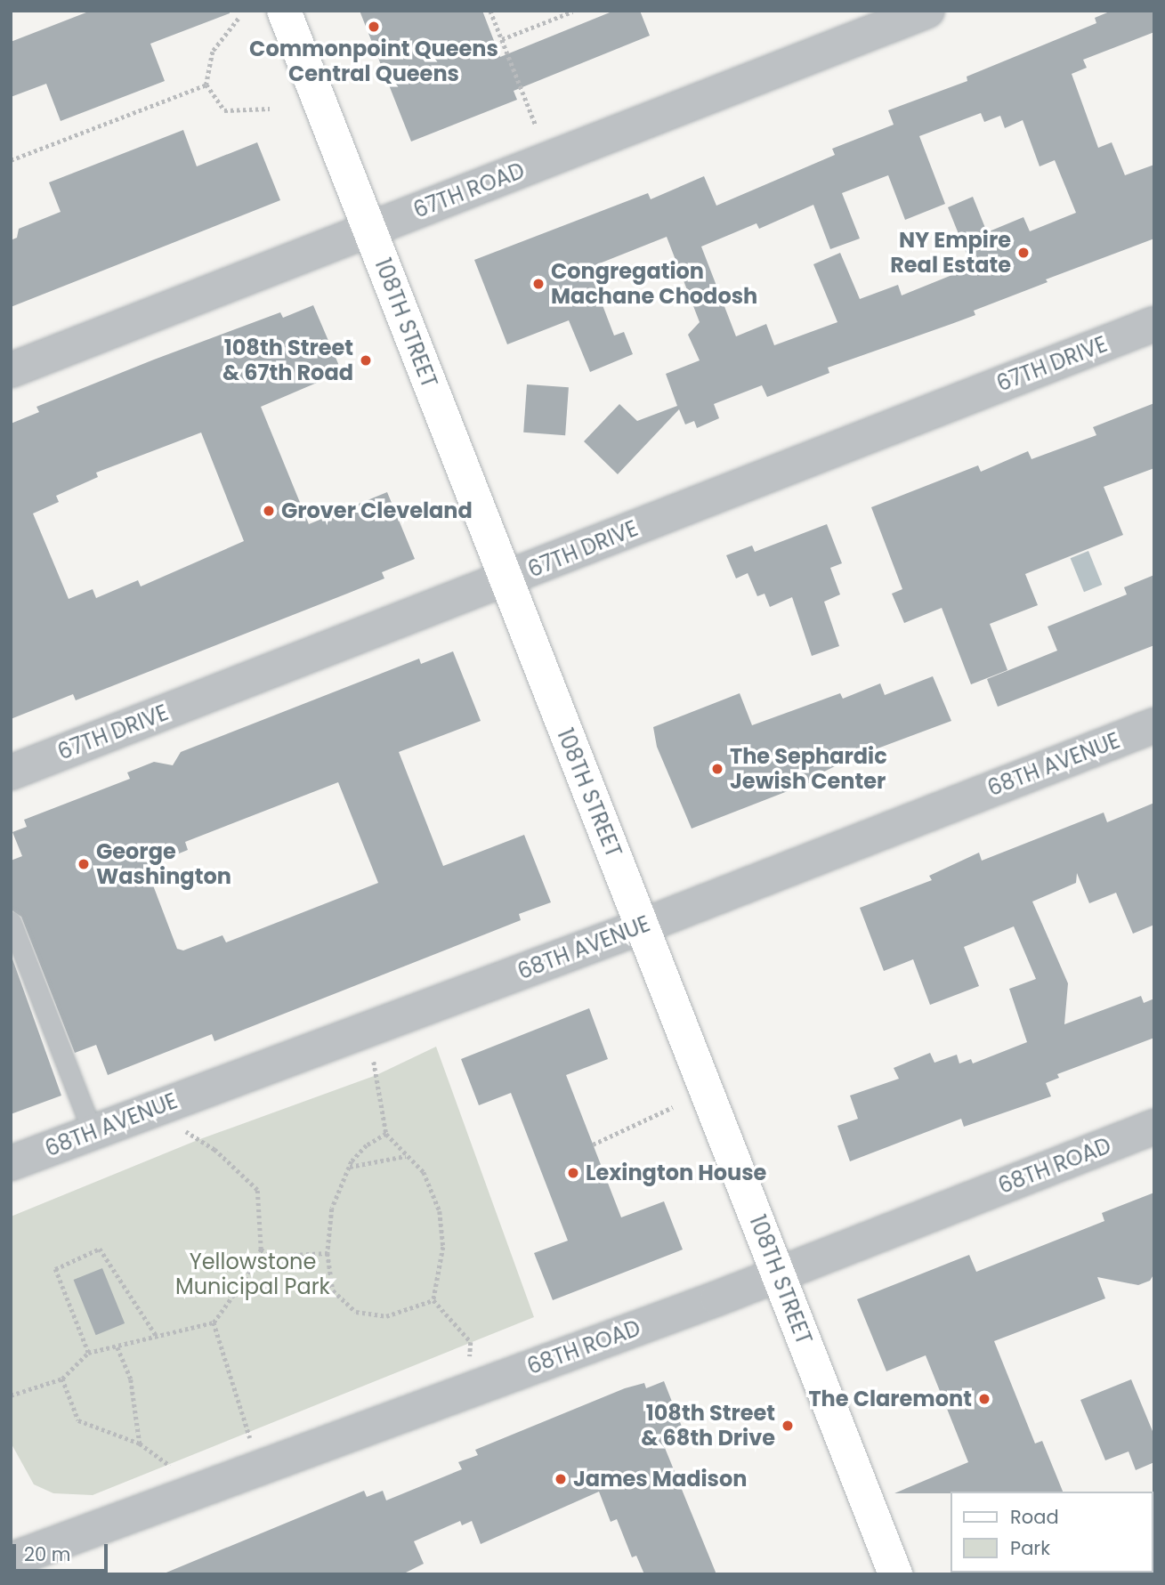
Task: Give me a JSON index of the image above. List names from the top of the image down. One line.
{"streets":{"main road":["108TH STREET"],"street":["67TH ROAD","67TH DRIVE","68TH AVENUE","68TH ROAD"]},"crossings":[["67TH ROAD","108TH STREET"],["108TH STREET","67TH DRIVE"],["108TH STREET","68TH AVENUE"],["108TH STREET","68TH ROAD"]],"parks":["Yellowstone Municipal Park"],"places":["Commonpoint Queens Central Queens","NY Empire Real Estate","Congregation Machane Chodosh","108th Street & 67th Road","Grover Cleveland","The Sephardic Jewish Center","George Washington","Lexington House","The Claremont","108th Street & 68th Drive","James Madison"],"legend":["Road","Park"],"scale_bar":"20 m"}
